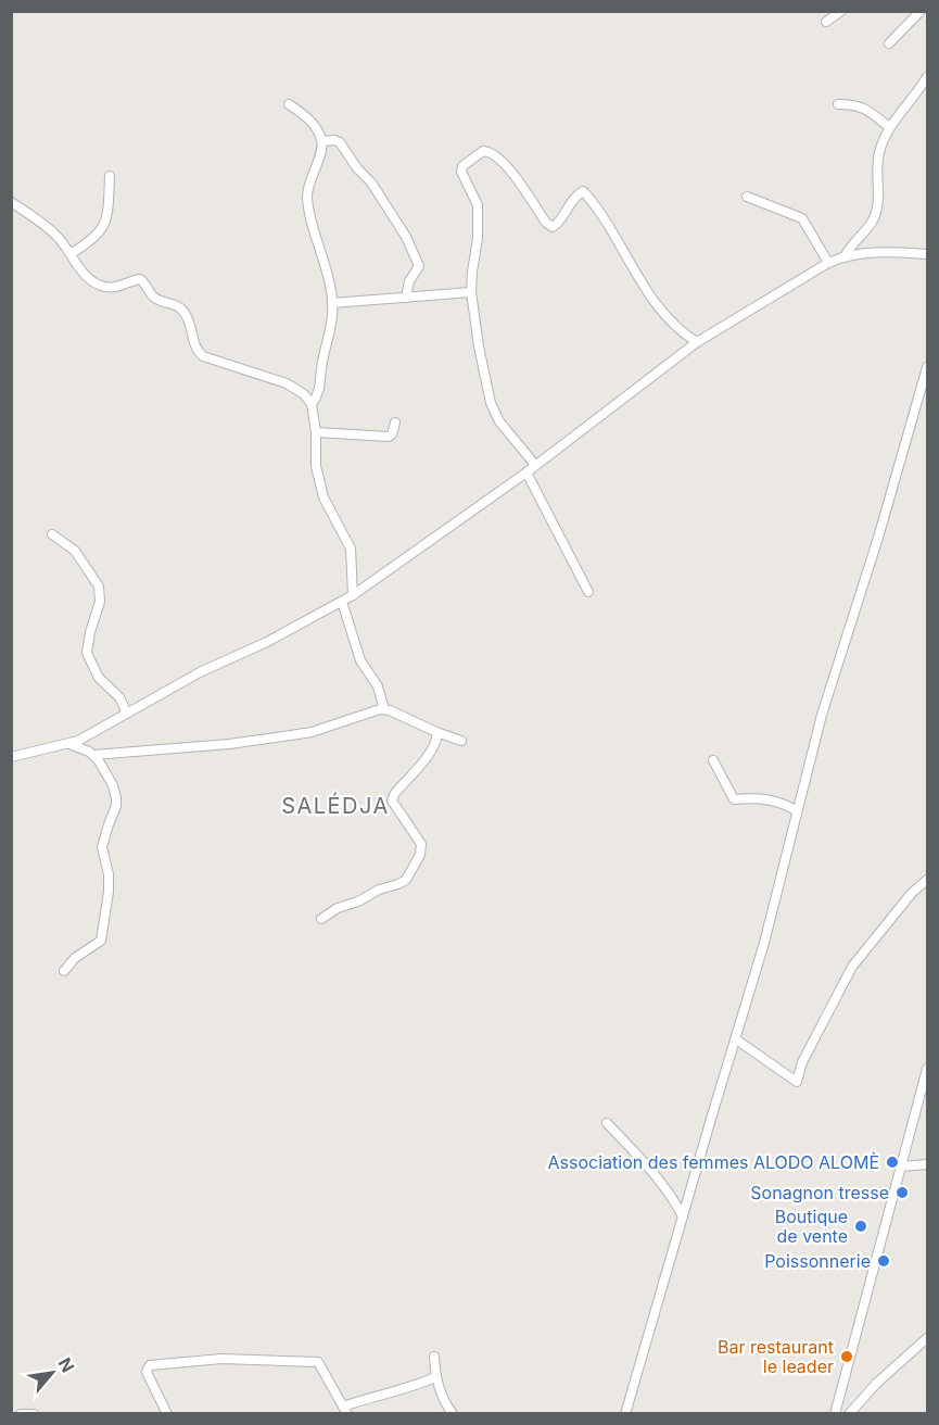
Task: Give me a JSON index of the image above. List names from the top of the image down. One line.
{"districts":["SALÉDJA"],"places":["Association des femmes ALODO ALOMÈ","Sonagnon tresse","Boutique de vente","Poissonnerie","Bar restaurant le leader"],"north":"top right"}
